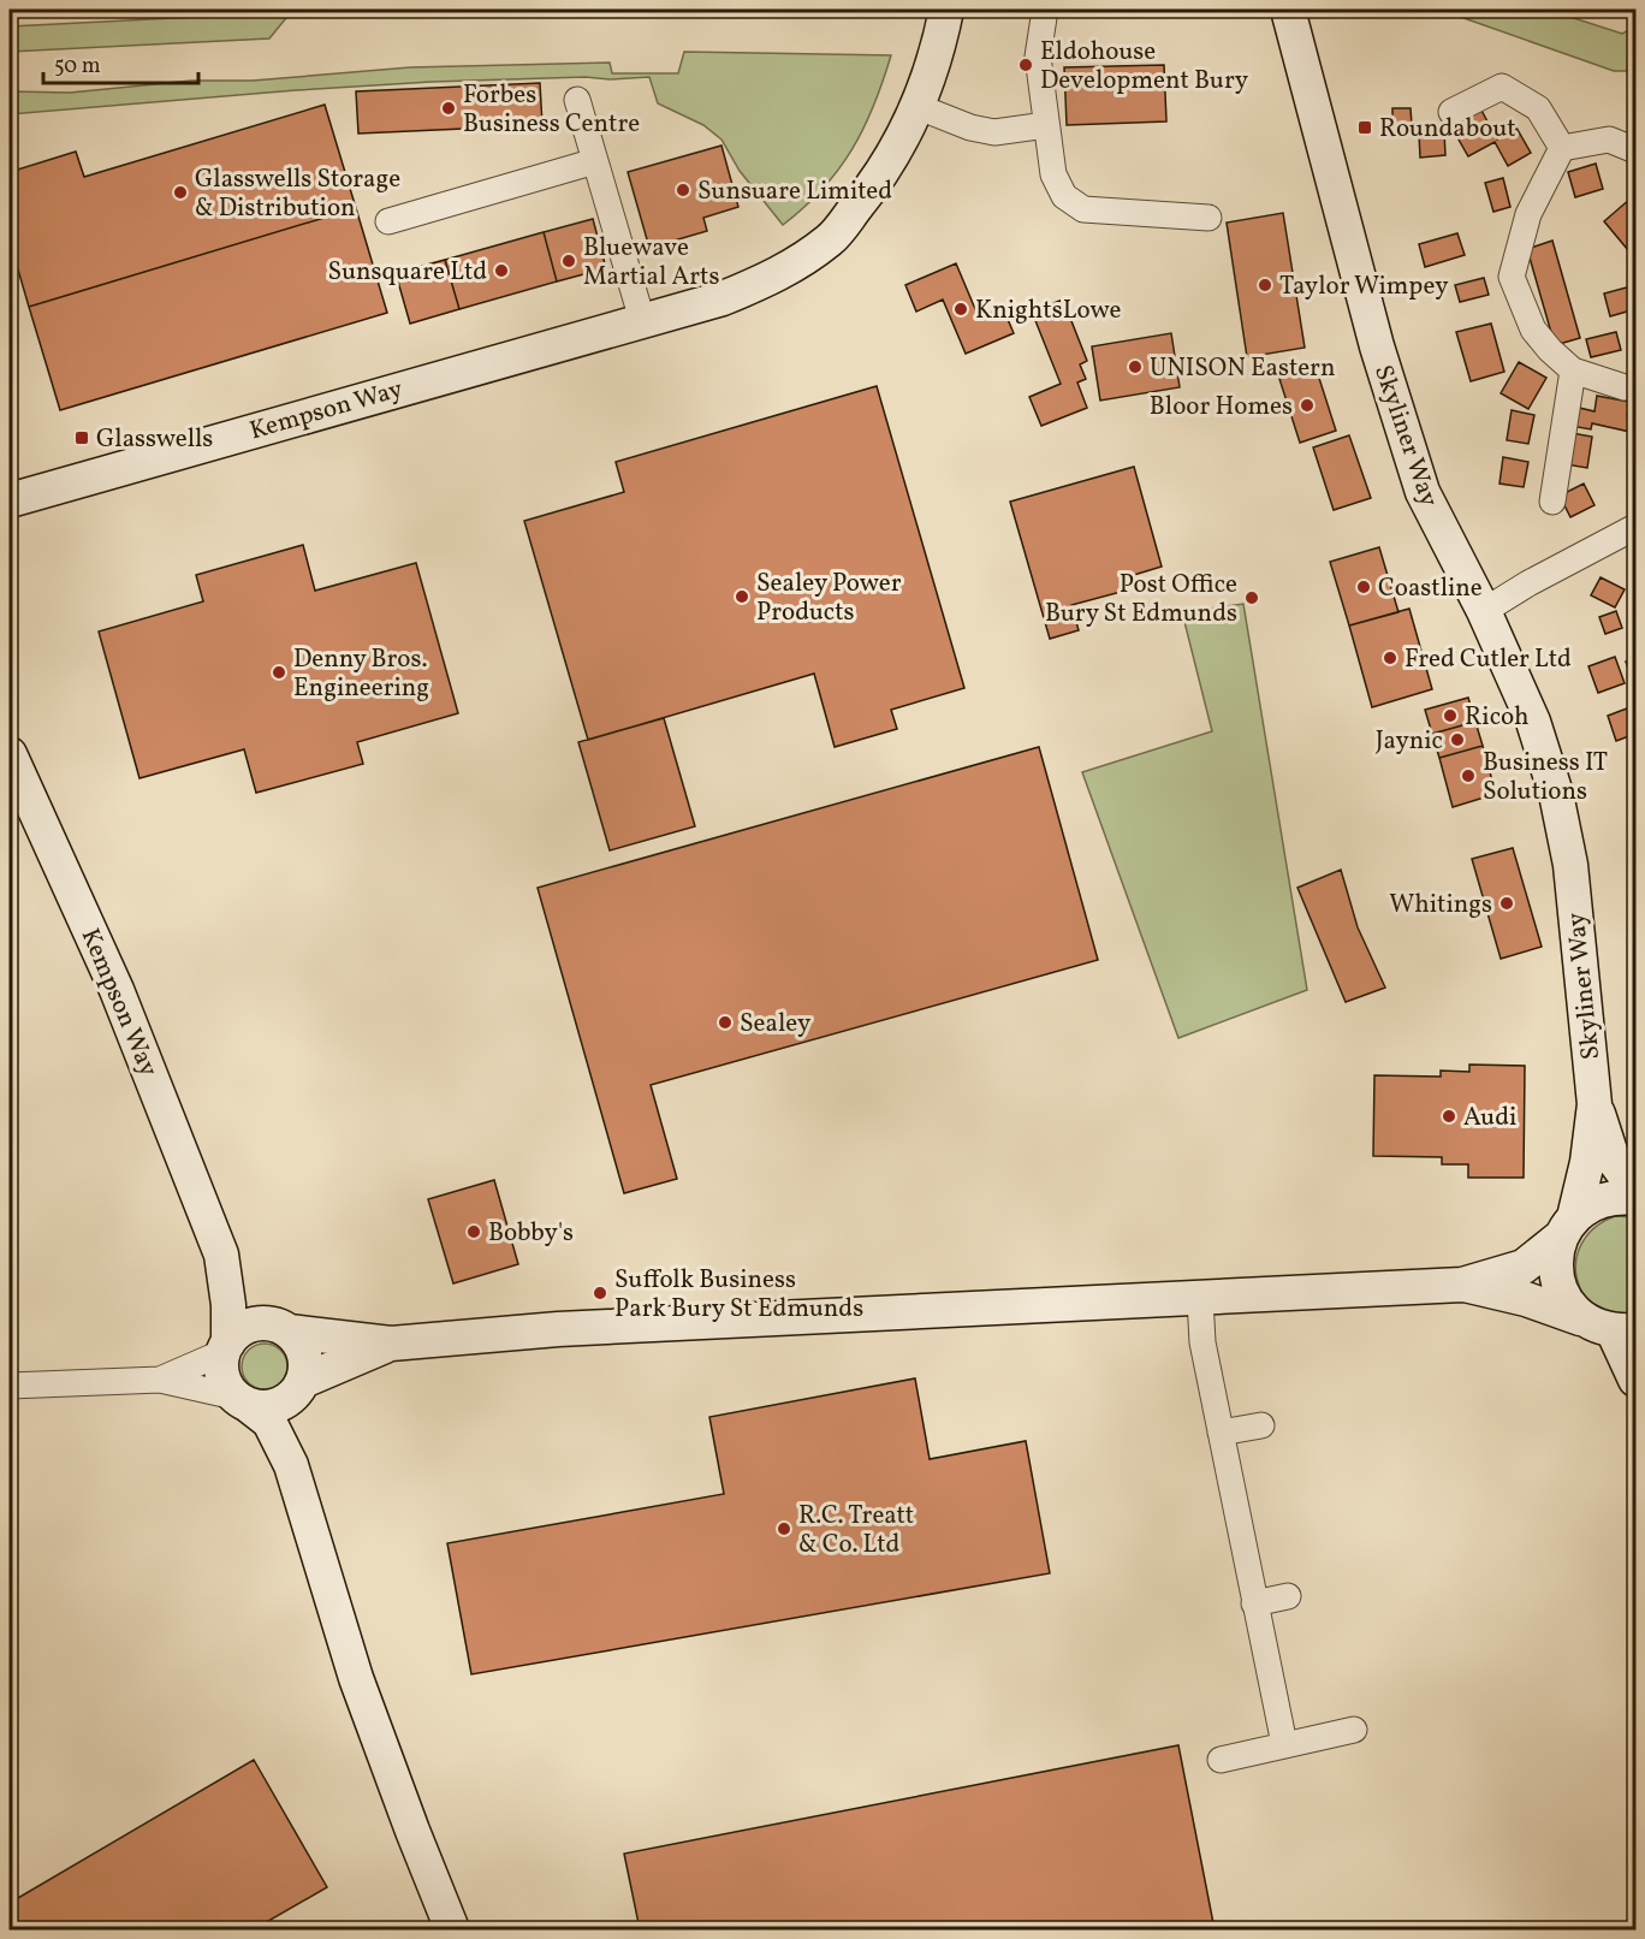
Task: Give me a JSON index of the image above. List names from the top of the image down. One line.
{"streets":{"street":["Kempson Way","Skyliner Way"]},"places":{"other":["Eldohouse Development Bury","Forbes Business Centre","Sunsuare Limited","Glasswells Storage & Distribution","Bluewave Martial Arts","Sunsquare Ltd","Taylor Wimpey","KnightsLowe","UNISON Eastern","Bloor Homes","Coastline","Sealey Power Products","Post Office Bury St Edmunds","Fred Cutler Ltd","Denny Bros. Engineering","Ricoh","Jaynic","Business IT Solutions","Whitings","Sealey","Audi","Bobby's","Suffolk Business Park Bury St Edmunds","R.C. Treatt & Co. Ltd"],"transit":["Roundabout","Glasswells"]},"scale_bar":"50 m"}
